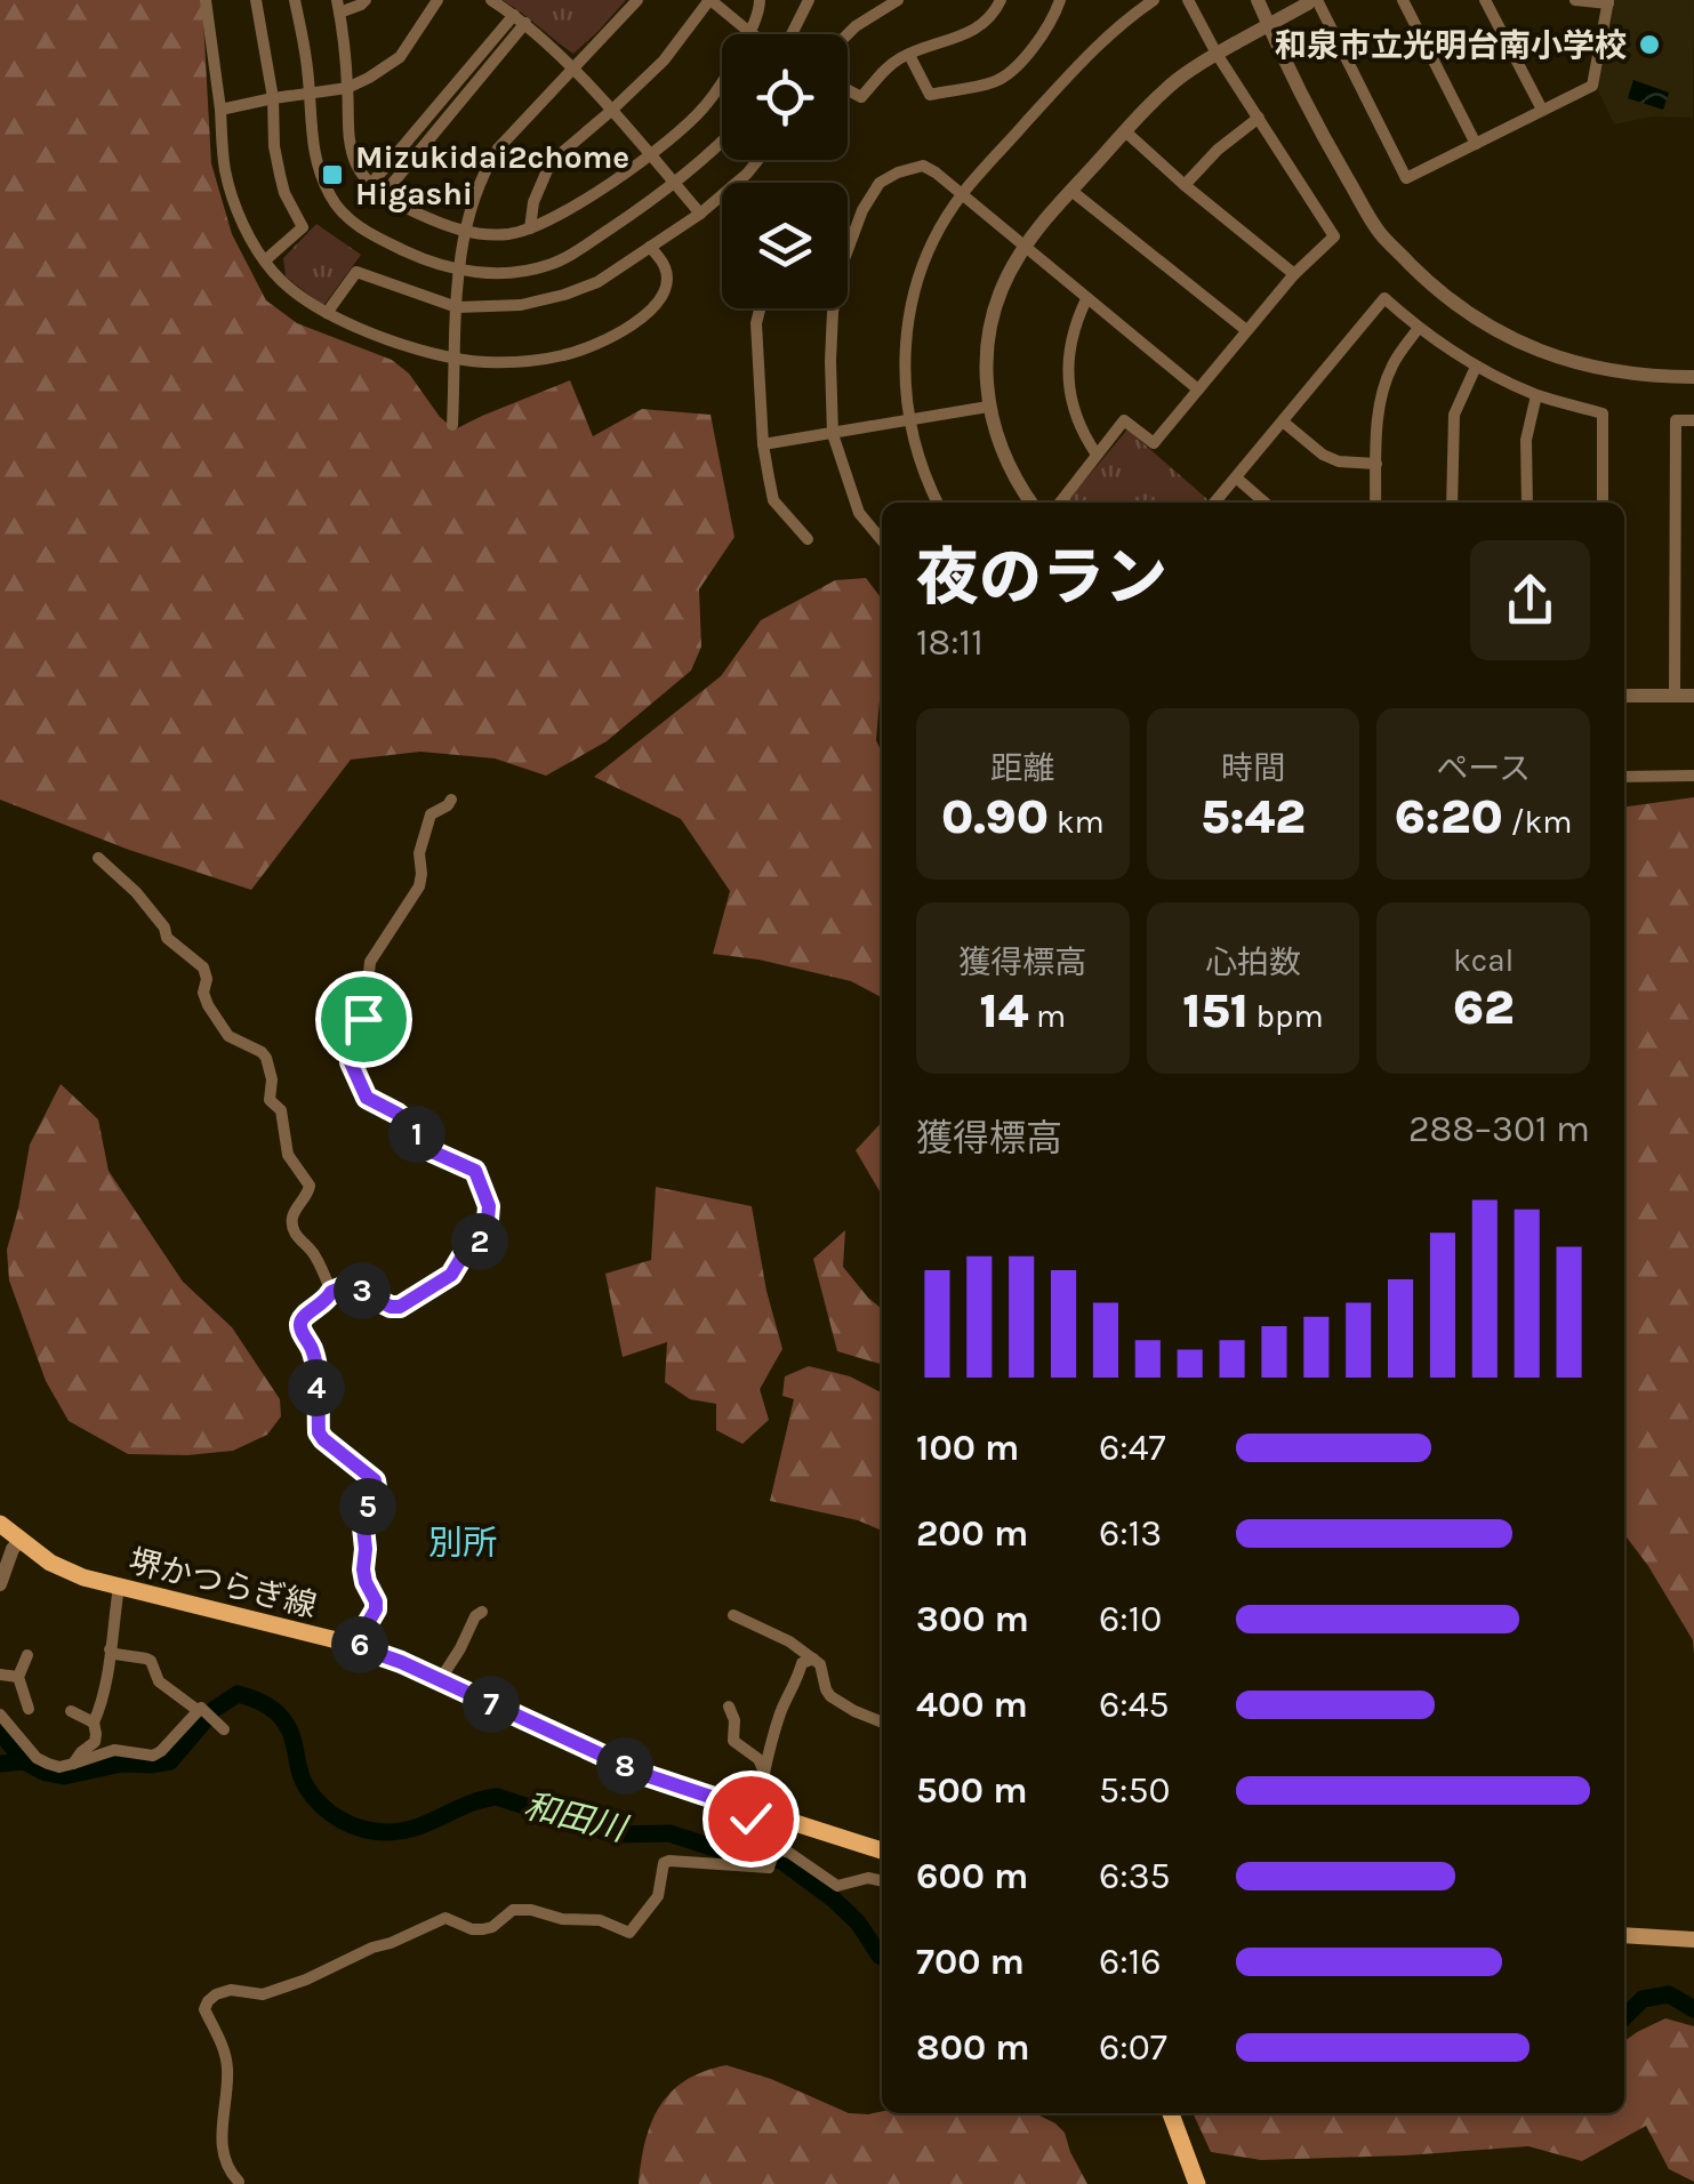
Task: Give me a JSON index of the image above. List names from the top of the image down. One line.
{"streets":{"main road":["堺かつらぎ線"]},"districts":["別所"],"water":["和田川"],"places":{"other":["和泉市立光明台南小学校"],"transit":["Mizukidai2chome Higashi"]},"page":{"heading":["夜のラン","18:11"],"stats":[["距離","0.90 km"],["時間","5:42"],["ペース","6:20 /km"],["獲得標高","14 m"],["心拍数","151 bpm"],["kcal","62"]],"chart":["獲得標高","288–301 m"],"pins":["1","2","3","4","5","6","7","8"],"list":[{"name":"100 m","note":"6:47"},{"name":"200 m","note":"6:13"},{"name":"300 m","note":"6:10"},{"name":"400 m","note":"6:45"},{"name":"500 m","note":"5:50"},{"name":"600 m","note":"6:35"},{"name":"700 m","note":"6:16"},{"name":"800 m","note":"6:07"}]}}
